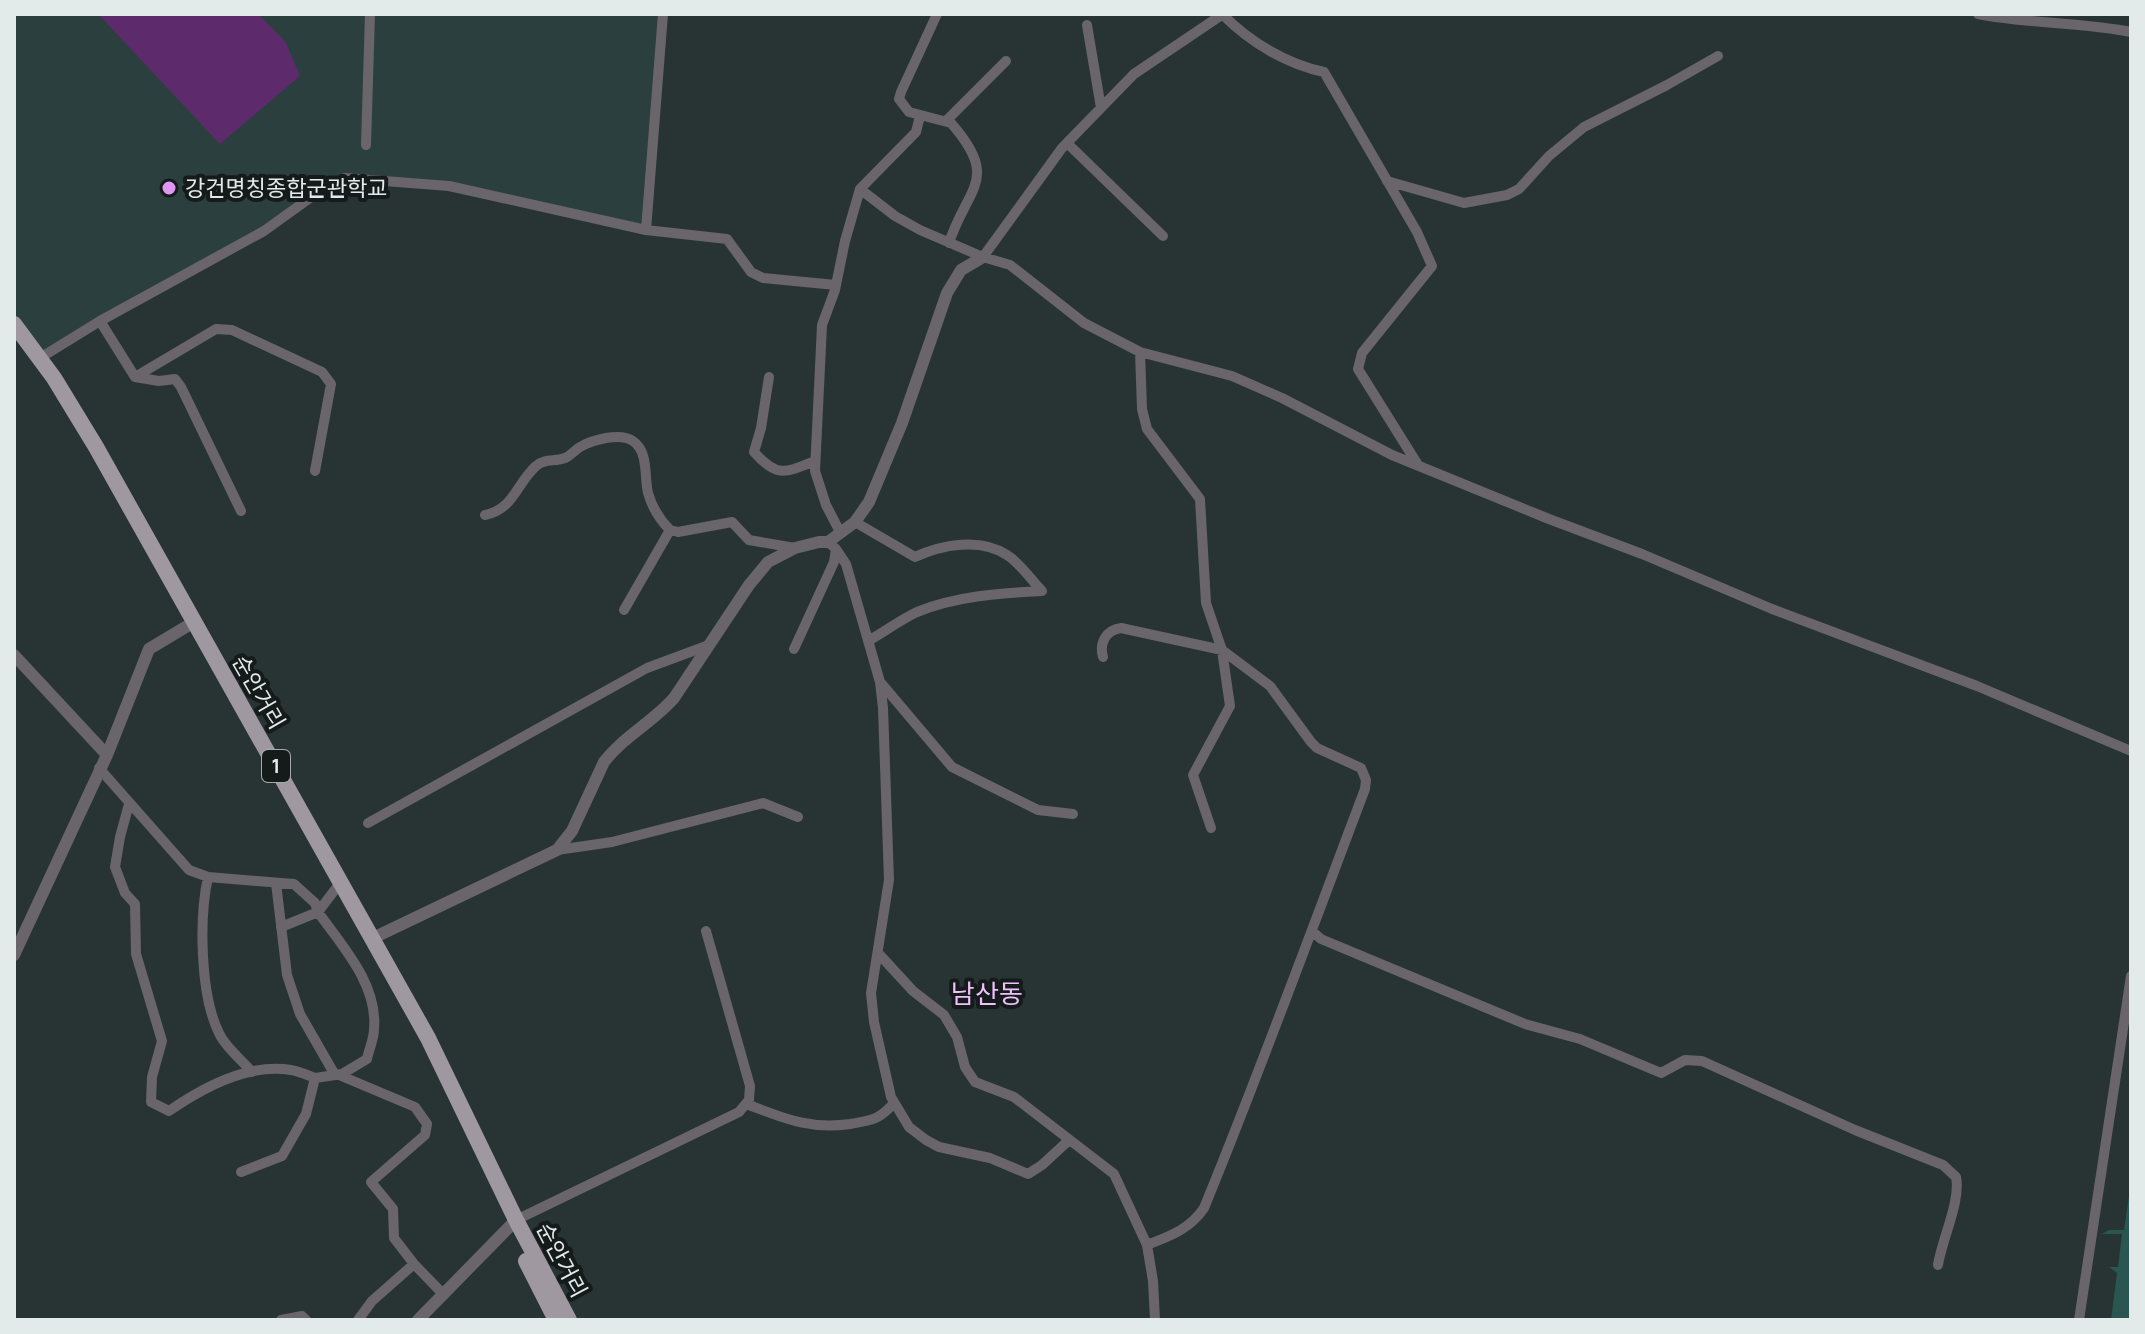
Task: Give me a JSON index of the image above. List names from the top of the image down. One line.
{"streets":{"main road":["순안거리","1"]},"districts":["남산동"],"places":["강건명칭종합군관학교"]}
